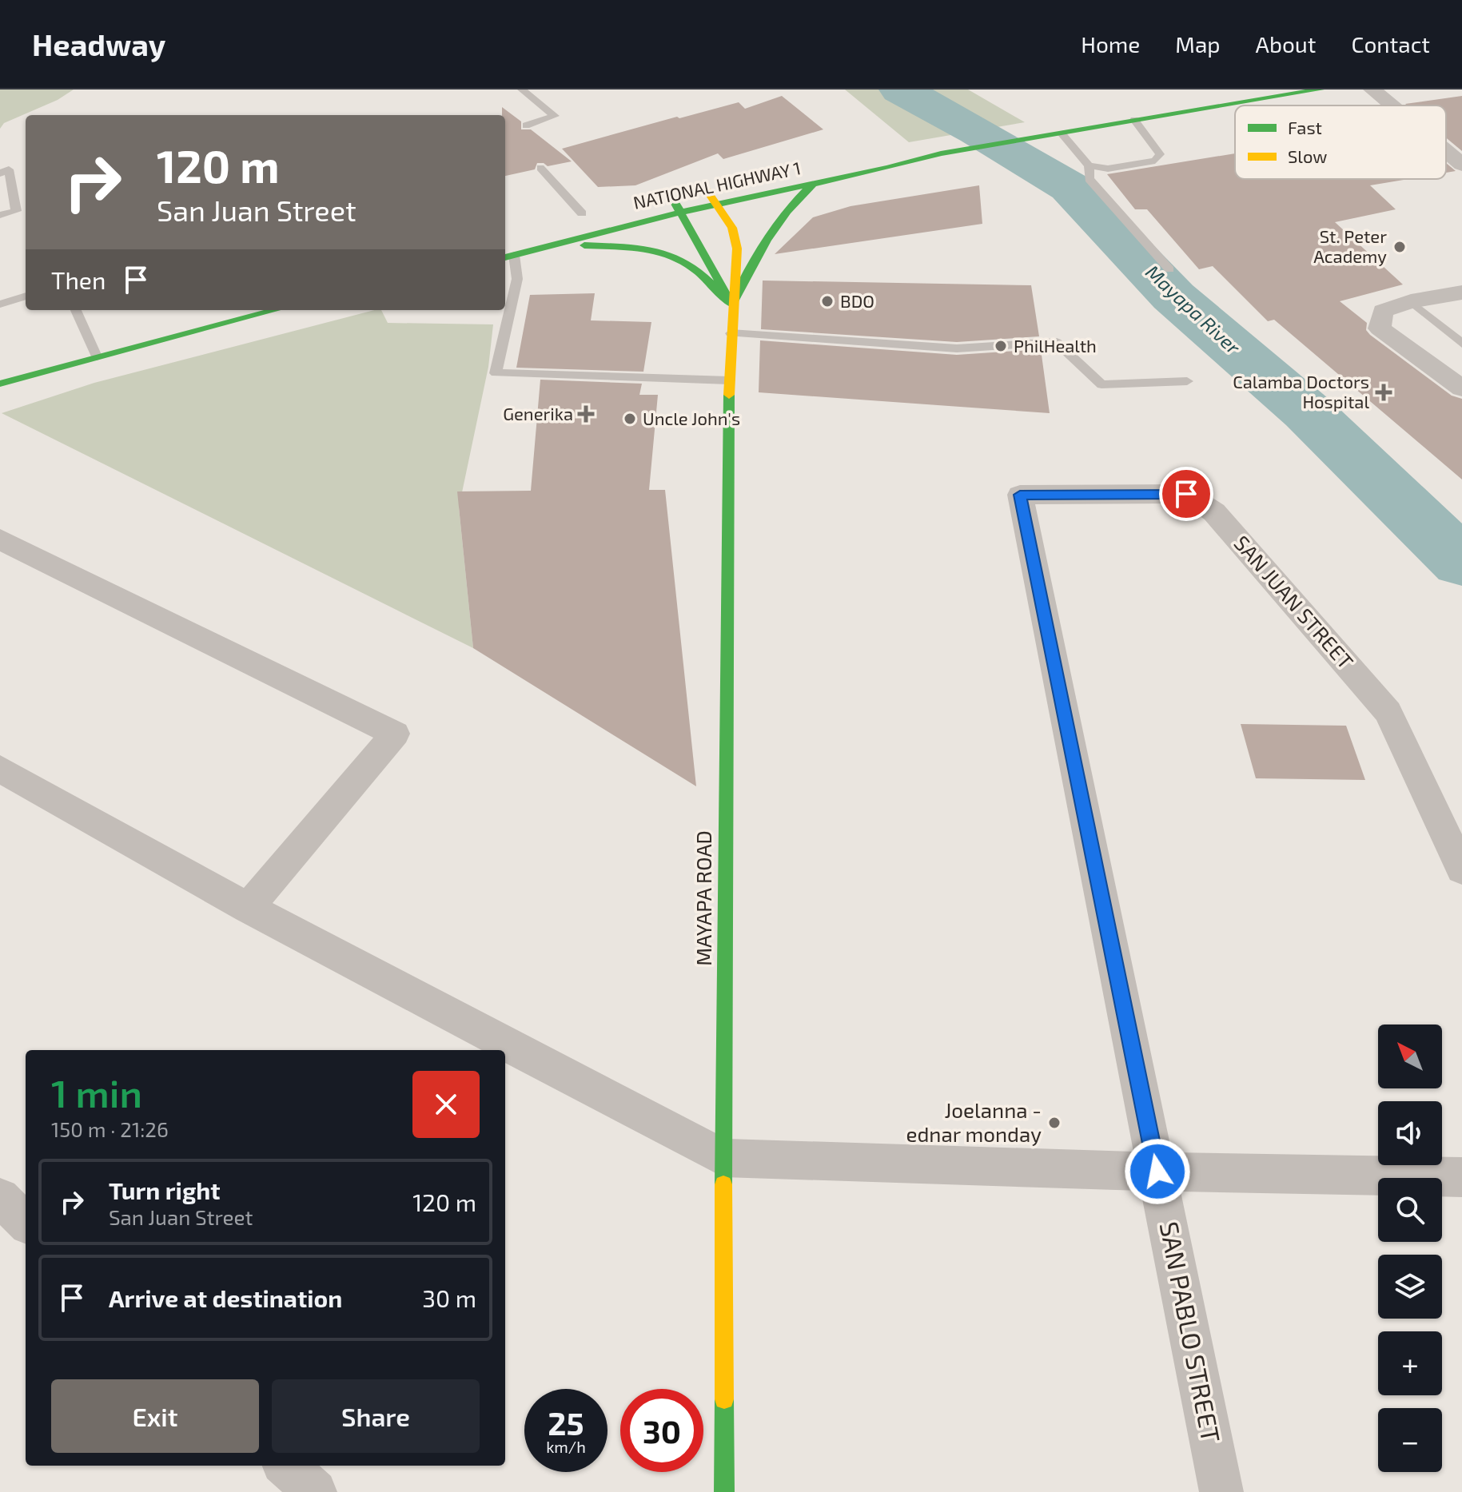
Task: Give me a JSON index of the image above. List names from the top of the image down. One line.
{"streets":{"main road":["NATIONAL HIGHWAY 1","MAYAPA ROAD"],"street":["SAN JUAN STREET","SAN PABLO STREET"]},"crossings":[["NATIONAL HIGHWAY 1","MAYAPA ROAD"],["SAN JUAN STREET","SAN PABLO STREET"]],"water":["Mayapa River"],"places":{"other":["St. Peter Academy","BDO","PhilHealth","Uncle John's","Joelanna - ednar monday"],"health":["Calamba Doctors Hospital","Generika"]},"legend":["Fast","Slow"],"north":"top left","page":{"header":"Headway","nav":["Home","Map","About","Contact"],"turn":["120 m","San Juan Street"],"then":"Then","map_buttons":["+","−"],"heading":["1 min","150 m · 21:26"],"list":[{"name":"Turn right","note":"San Juan Street","value":"120 m"},{"name":"Arrive at destination","value":"30 m"}],"buttons":["Exit","Share"],"speed":"25 km/h","limit":"30"}}
